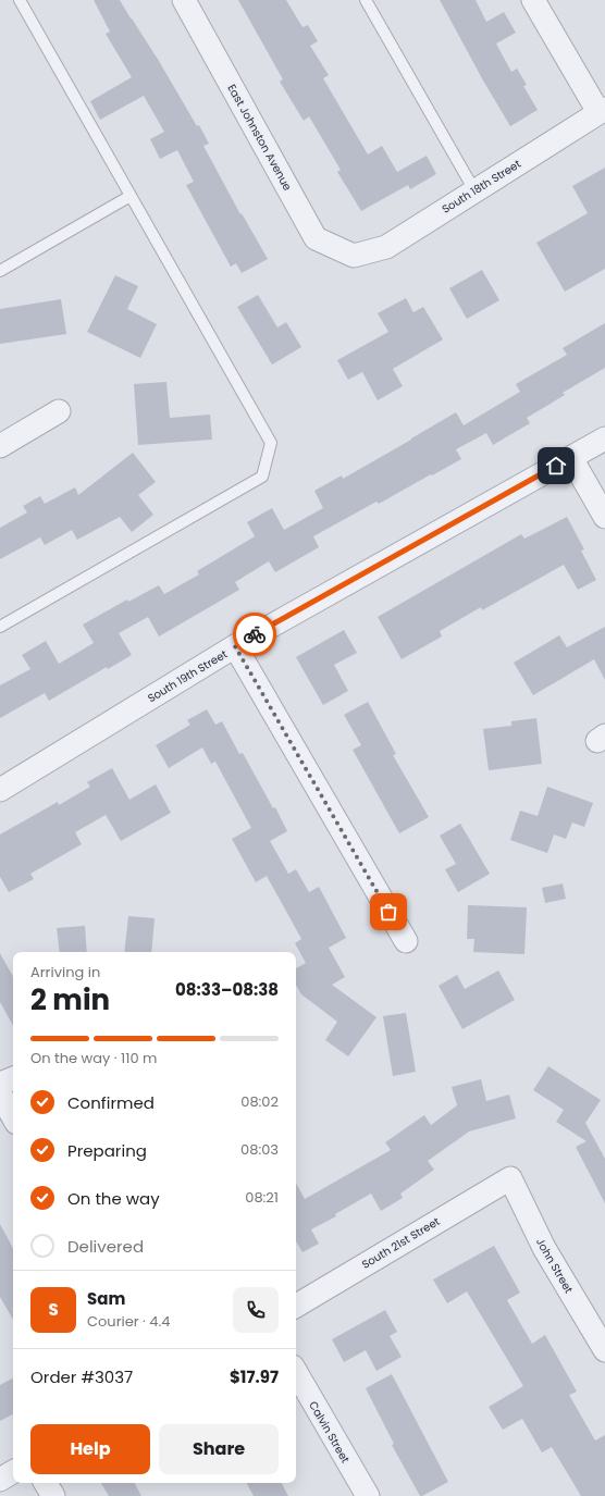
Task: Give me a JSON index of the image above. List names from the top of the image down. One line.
{"streets":{"street":["East Johnston Avenue","South 18th Street","South 19th Street","South 21st Street","John Street","Calvin Street"]},"crossings":[["East Johnston Avenue","South 18th Street"],["South 21st Street","John Street"]],"page":{"heading":["2 min","Arriving in","08:33–08:38"],"panel":["Sam","Courier · 4.4","Order #3037","$17.97"],"bar":"On the way · 110 m","list":[["Confirmed","08:02"],["Preparing","08:03"],["On the way","08:21"],"Delivered"],"round":"S","buttons":["Help","Share"]}}
